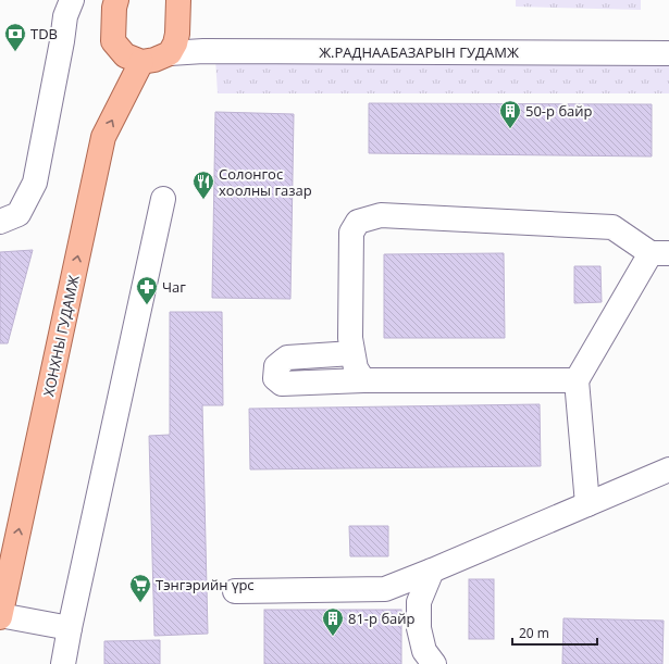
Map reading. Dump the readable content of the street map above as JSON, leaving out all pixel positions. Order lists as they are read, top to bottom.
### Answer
{
  "streets": {
    "main road": ["ХОНХНЫ ГУДАМЖ"],
    "street": ["Ж.РАДНААБАЗАРЫН ГУДАМЖ"]
  },
  "one_way": ["ХОНХНЫ ГУДАМЖ"],
  "places": {
    "bank": ["TDB"],
    "building": ["50-р байр", "81-р байр"],
    "restaurant": ["Солонгос хоолны газар"],
    "pharmacy": ["Чаг"],
    "supermarket": ["Тэнгэрийн үрс"]
  },
  "scale_bar": "20 m"
}
